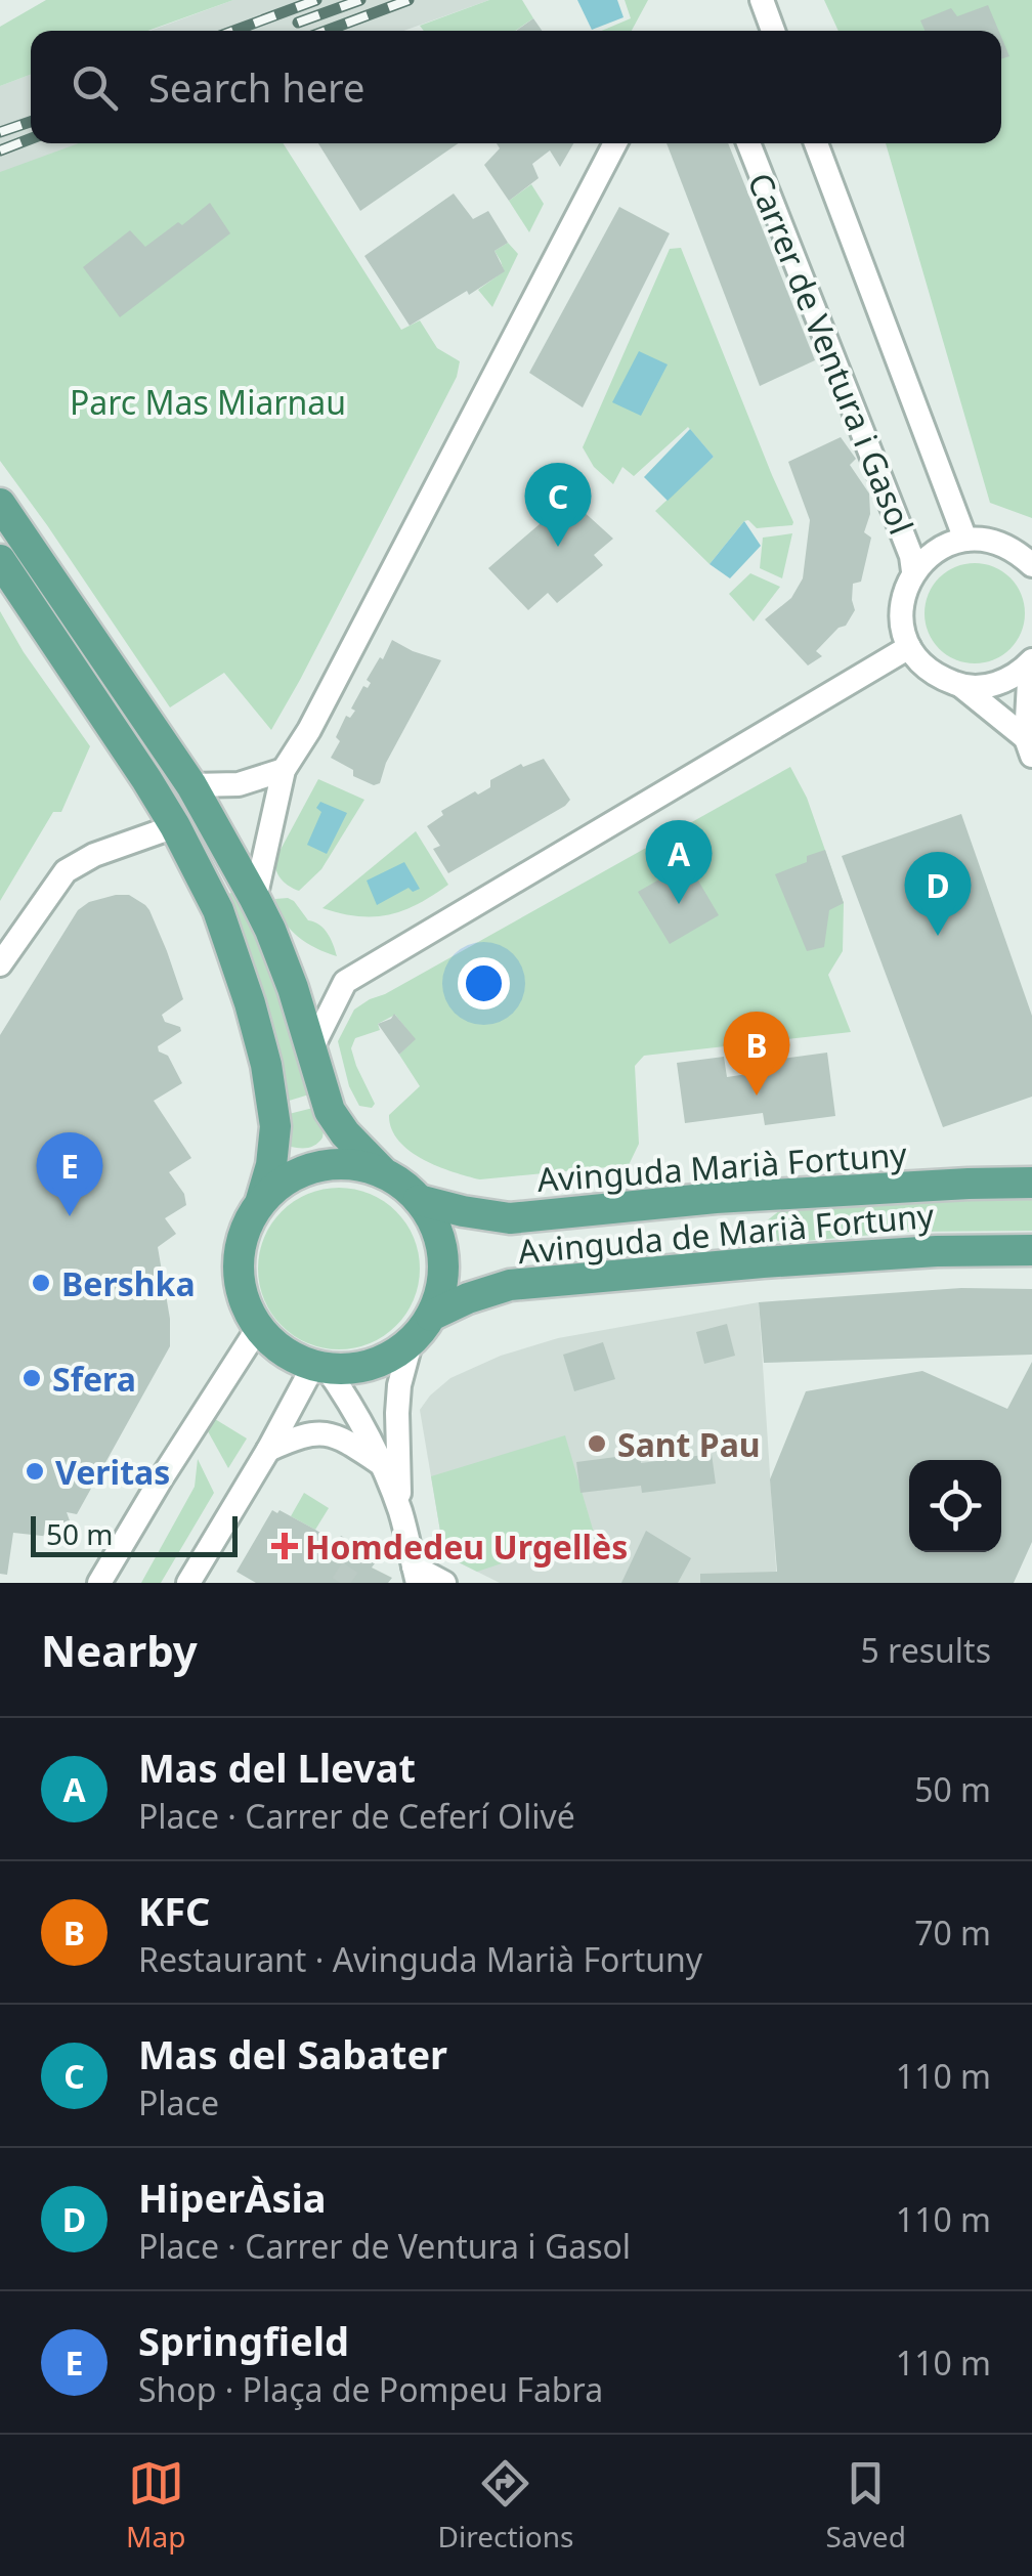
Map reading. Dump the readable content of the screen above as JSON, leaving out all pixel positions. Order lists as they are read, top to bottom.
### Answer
{
  "streets": {
    "main road": ["Avinguda Marià Fortuny", "Avinguda de Marià Fortuny"],
    "street": ["Carrer de Ventura i Gasol"]
  },
  "crossings": [
    ["Avinguda Marià Fortuny", "Avinguda de Marià Fortuny"]
  ],
  "parks": ["Parc Mas Miarnau"],
  "places": {
    "other": [
      "Bershka",
      "Sfera",
      "Sant Pau",
      "Veritas"
    ],
    "health": ["Homdedeu Urgellès"]
  },
  "scale_bar": "50 m",
  "page": {
    "search": "Search here",
    "pins": [
      "C",
      "A",
      "D",
      "B",
      "E"
    ],
    "scale": "50 m",
    "heading": ["Nearby", "5 results"],
    "list": [
      {
        "mark": "A",
        "name": "Mas del Llevat",
        "note": "Place · Carrer de Ceferí Olivé",
        "value": "50 m"
      },
      {
        "mark": "B",
        "name": "KFC",
        "note": "Restaurant · Avinguda Marià Fortuny",
        "value": "70 m"
      },
      {
        "mark": "C",
        "name": "Mas del Sabater",
        "note": "Place",
        "value": "110 m"
      },
      {
        "mark": "D",
        "name": "HiperÀsia",
        "note": "Place · Carrer de Ventura i Gasol",
        "value": "110 m"
      },
      {
        "mark": "E",
        "name": "Springfield",
        "note": "Shop · Plaça de Pompeu Fabra",
        "value": "110 m"
      }
    ],
    "nav": ["Map", "Directions", "Saved"]
  }
}
